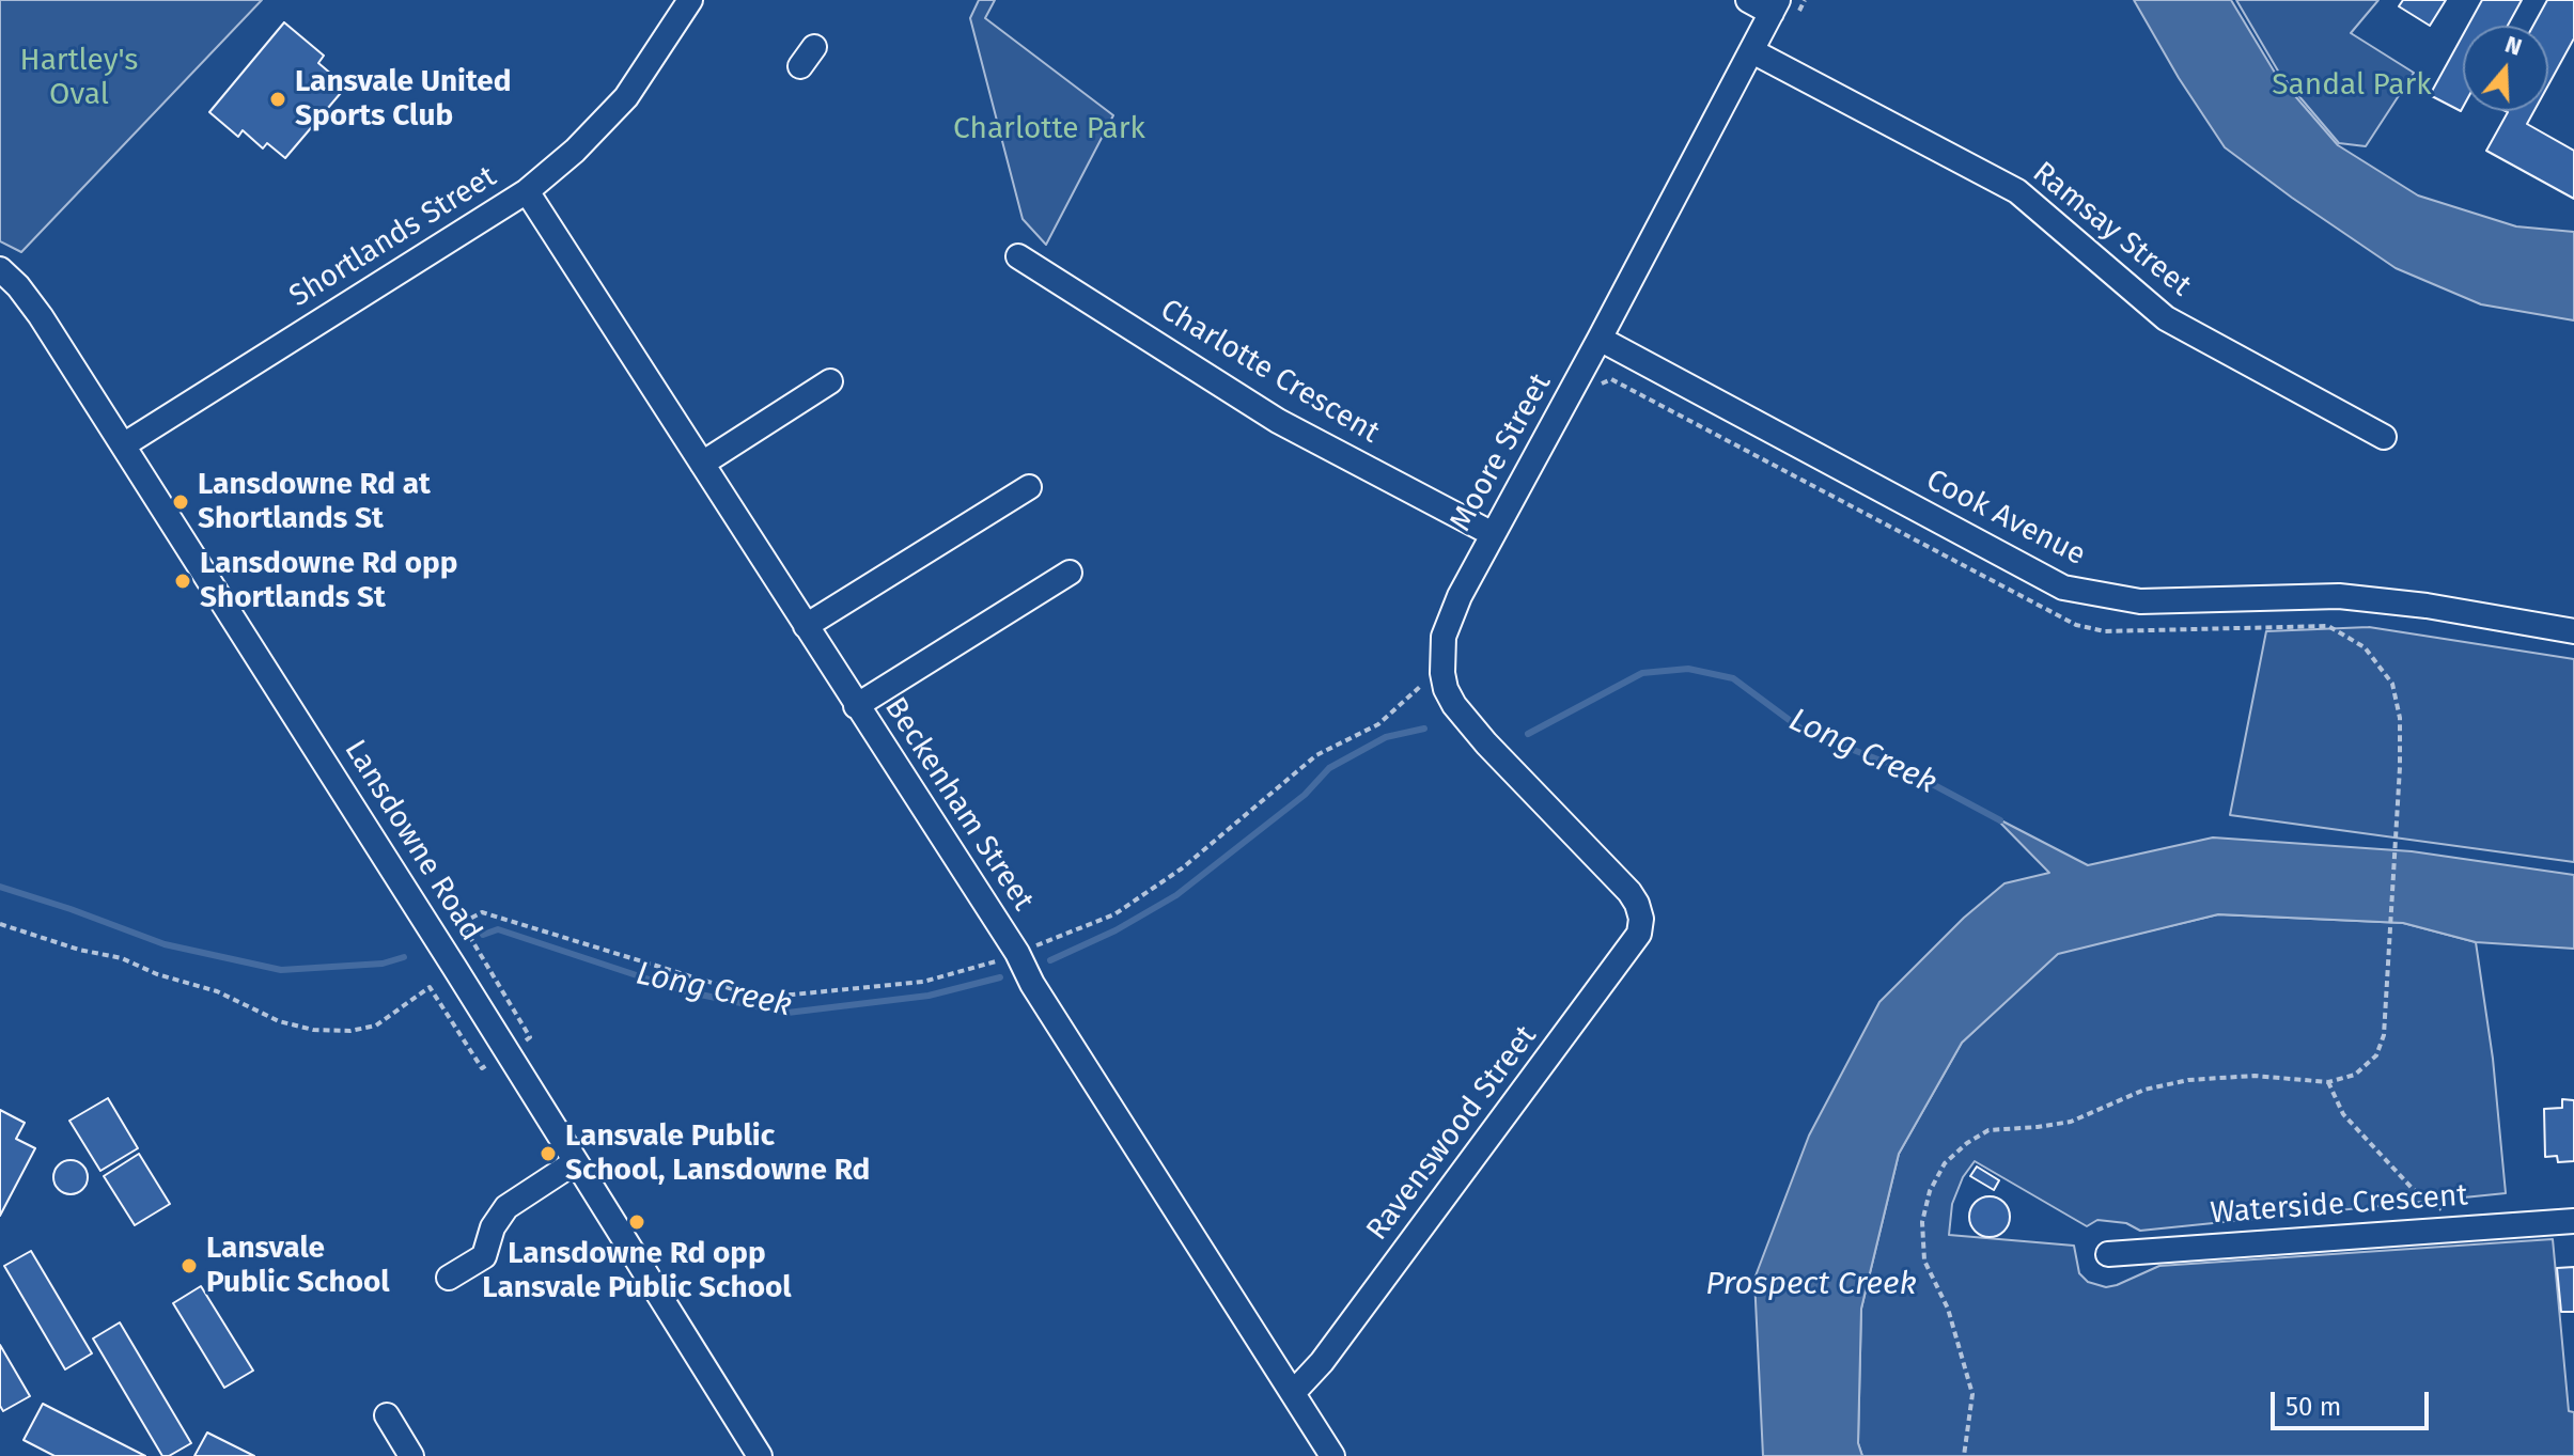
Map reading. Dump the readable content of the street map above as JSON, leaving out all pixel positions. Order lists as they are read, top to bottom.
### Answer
{
  "streets": {
    "street": [
      "Ramsay Street",
      "Shortlands Street",
      "Charlotte Crescent",
      "Moore Street",
      "Cook Avenue",
      "Beckenham Street",
      "Lansdowne Road",
      "Ravenswood Street",
      "Waterside Crescent"
    ]
  },
  "crossings": [
    ["Ramsay Street", "Moore Street"],
    ["Shortlands Street", "Beckenham Street"],
    ["Shortlands Street", "Lansdowne Road"],
    ["Charlotte Crescent", "Moore Street"],
    ["Moore Street", "Cook Avenue"],
    ["Moore Street", "Ravenswood Street"],
    ["Beckenham Street", "Ravenswood Street"]
  ],
  "water": ["Long Creek", "Prospect Creek"],
  "parks": ["Hartley's Oval", "Sandal Park", "Charlotte Park"],
  "places": [
    "Lansvale United Sports Club",
    "Lansdowne Rd at Shortlands St",
    "Lansdowne Rd opp Shortlands St",
    "Lansvale Public School, Lansdowne Rd",
    "Lansdowne Rd opp Lansvale Public School",
    "Lansvale Public School"
  ],
  "scale_bar": "50 m",
  "north": "top"
}
